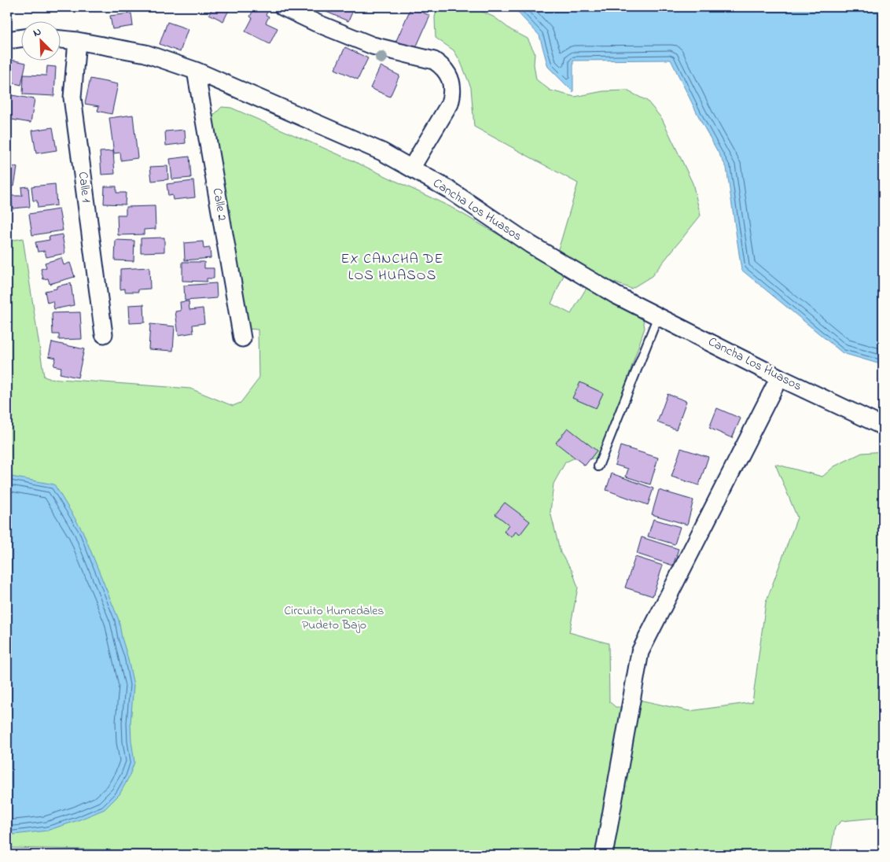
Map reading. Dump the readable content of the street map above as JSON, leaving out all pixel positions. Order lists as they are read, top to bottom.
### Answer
{
  "streets": {
    "street": ["Calle 1", "Calle 2", "Cancha Los Huasos"]
  },
  "crossings": [
    ["Calle 1", "Cancha Los Huasos"],
    ["Calle 2", "Cancha Los Huasos"]
  ],
  "districts": ["EX CANCHA DE LOS HUASOS"],
  "parks": ["Circuito Humedales Pudeto Bajo"],
  "north": "top left"
}
